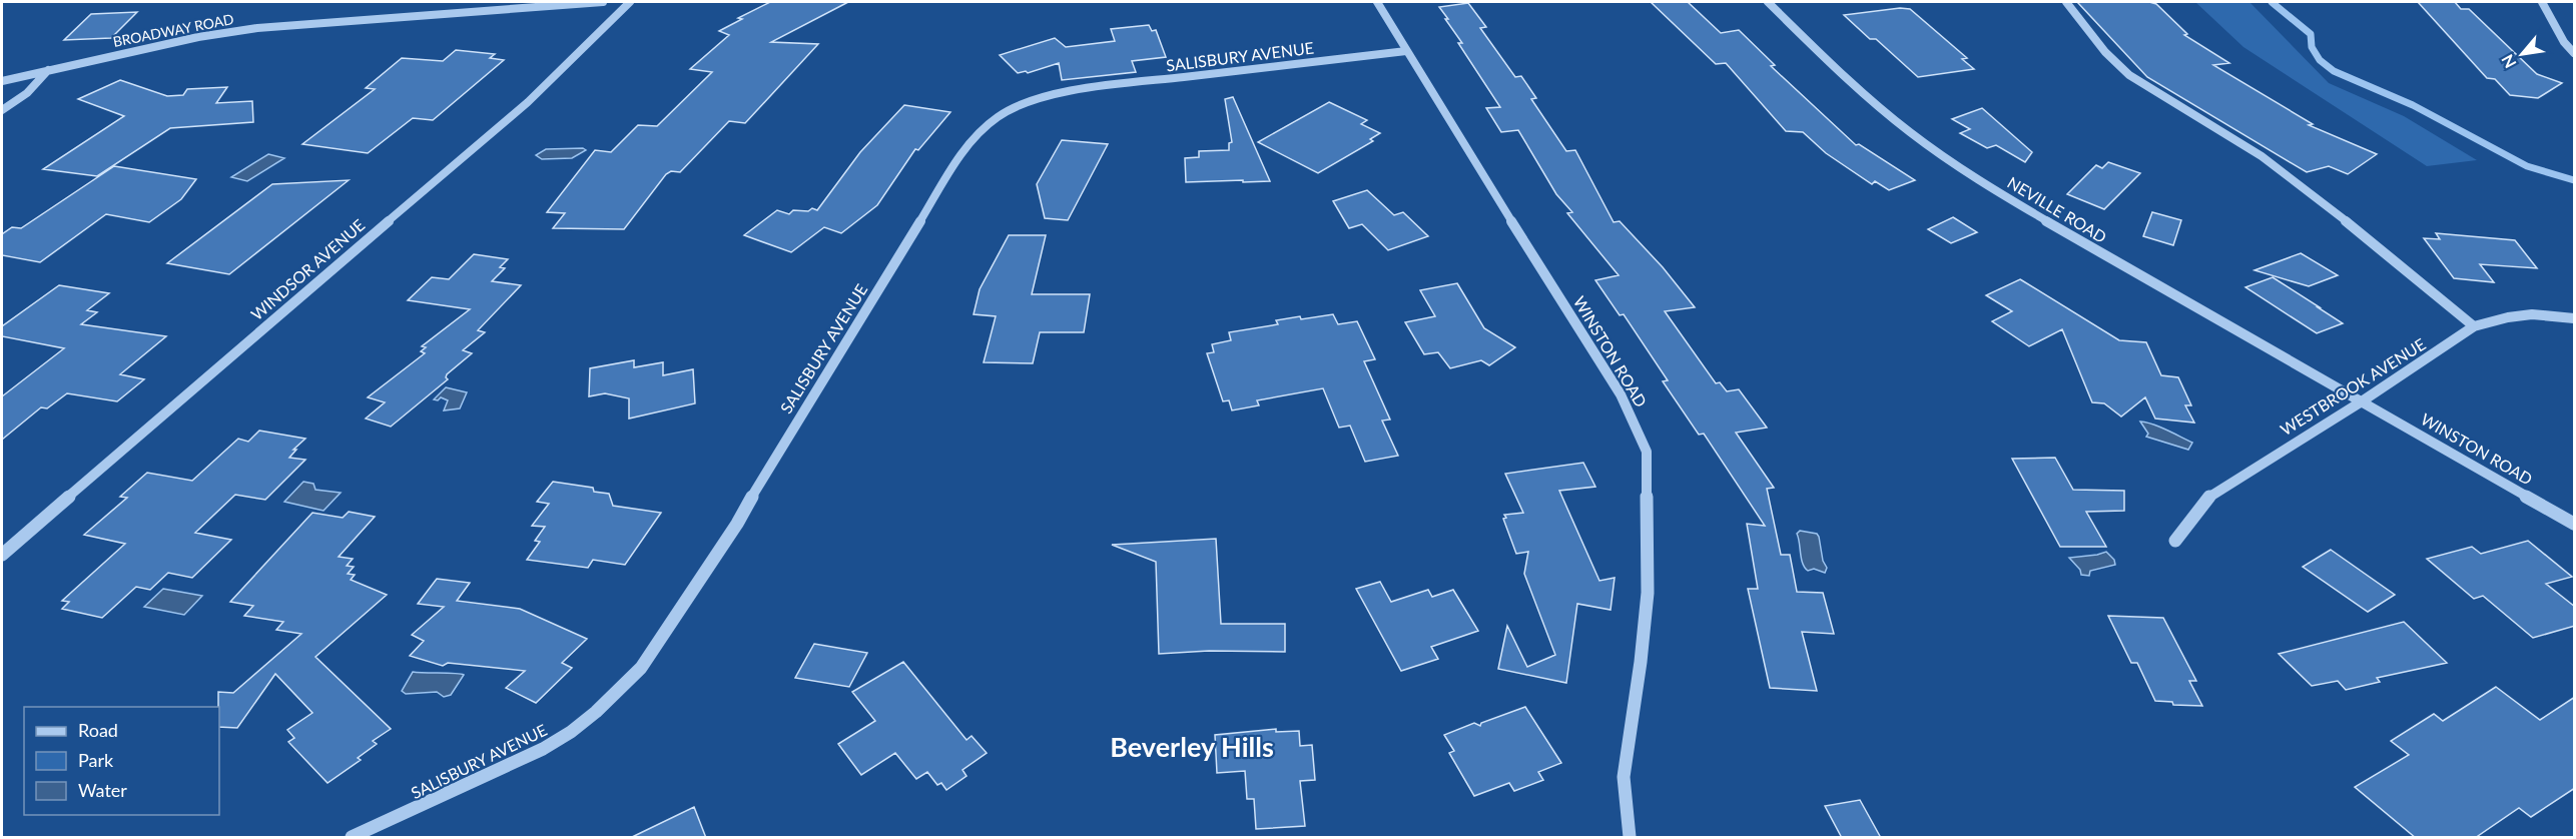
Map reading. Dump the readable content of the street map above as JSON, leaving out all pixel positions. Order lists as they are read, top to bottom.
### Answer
{
  "streets": {
    "street": [
      "BROADWAY ROAD",
      "SALISBURY AVENUE",
      "NEVILLE ROAD",
      "WINDSOR AVENUE",
      "WINSTON ROAD",
      "WESTBROOK AVENUE"
    ]
  },
  "crossings": [
    ["SALISBURY AVENUE", "WINSTON ROAD"],
    ["NEVILLE ROAD", "WINSTON ROAD"],
    ["NEVILLE ROAD", "WESTBROOK AVENUE"],
    ["WINSTON ROAD", "WESTBROOK AVENUE"]
  ],
  "districts": ["Beverley Hills"],
  "legend": ["Road", "Park", "Water"],
  "north": "bottom left"
}
